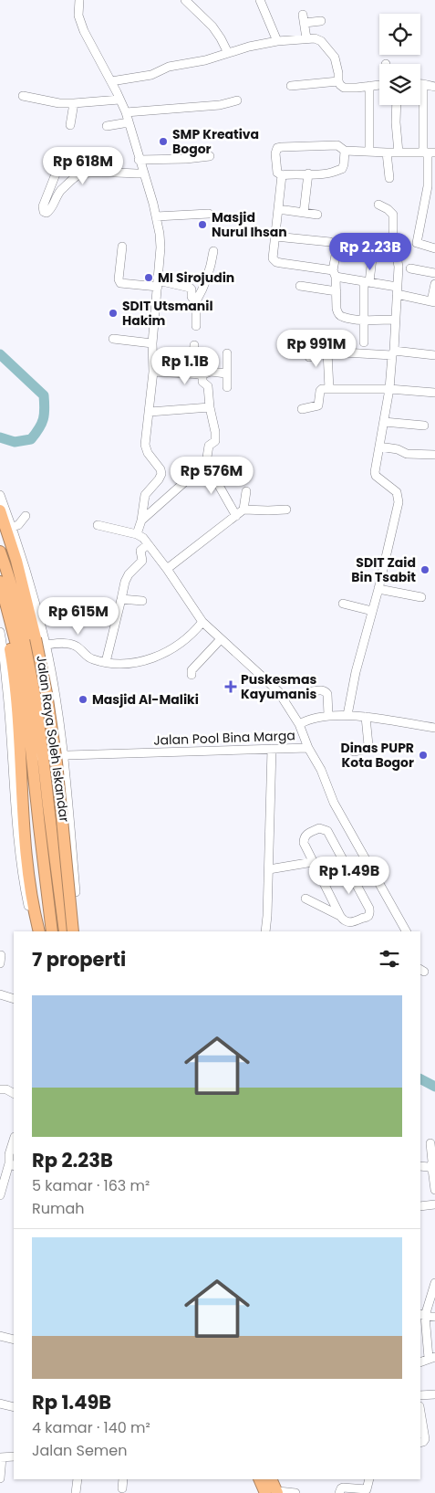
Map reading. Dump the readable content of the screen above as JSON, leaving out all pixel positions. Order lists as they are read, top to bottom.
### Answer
{
  "streets": {
    "highway": ["Jalan Raya Soleh Iskandar"],
    "street": ["Jalan Pool Bina Marga"]
  },
  "crossings": [
    ["Jalan Pool Bina Marga", "Jalan Raya Soleh Iskandar"]
  ],
  "places": {
    "other": [
      "SMP Kreativa Bogor",
      "Masjid Nurul Ihsan",
      "MI Sirojudin",
      "SDIT Utsmanil Hakim",
      "SDIT Zaid Bin Tsabit",
      "Masjid Al-Maliki",
      "Dinas PUPR Kota Bogor"
    ],
    "health": ["Puskesmas Kayumanis"]
  },
  "page": {
    "price": [
      "Rp 618M",
      "Rp 2.23B",
      "Rp 991M",
      "Rp 1.1B",
      "Rp 576M",
      "Rp 615M",
      "Rp 1.49B"
    ],
    "heading": "7 properti",
    "list": [
      {
        "name": "Rp 2.23B",
        "note": "5 kamar · 163 m² · Rumah"
      },
      {
        "name": "Rp 1.49B",
        "note": "4 kamar · 140 m² · Jalan Semen"
      }
    ]
  }
}
